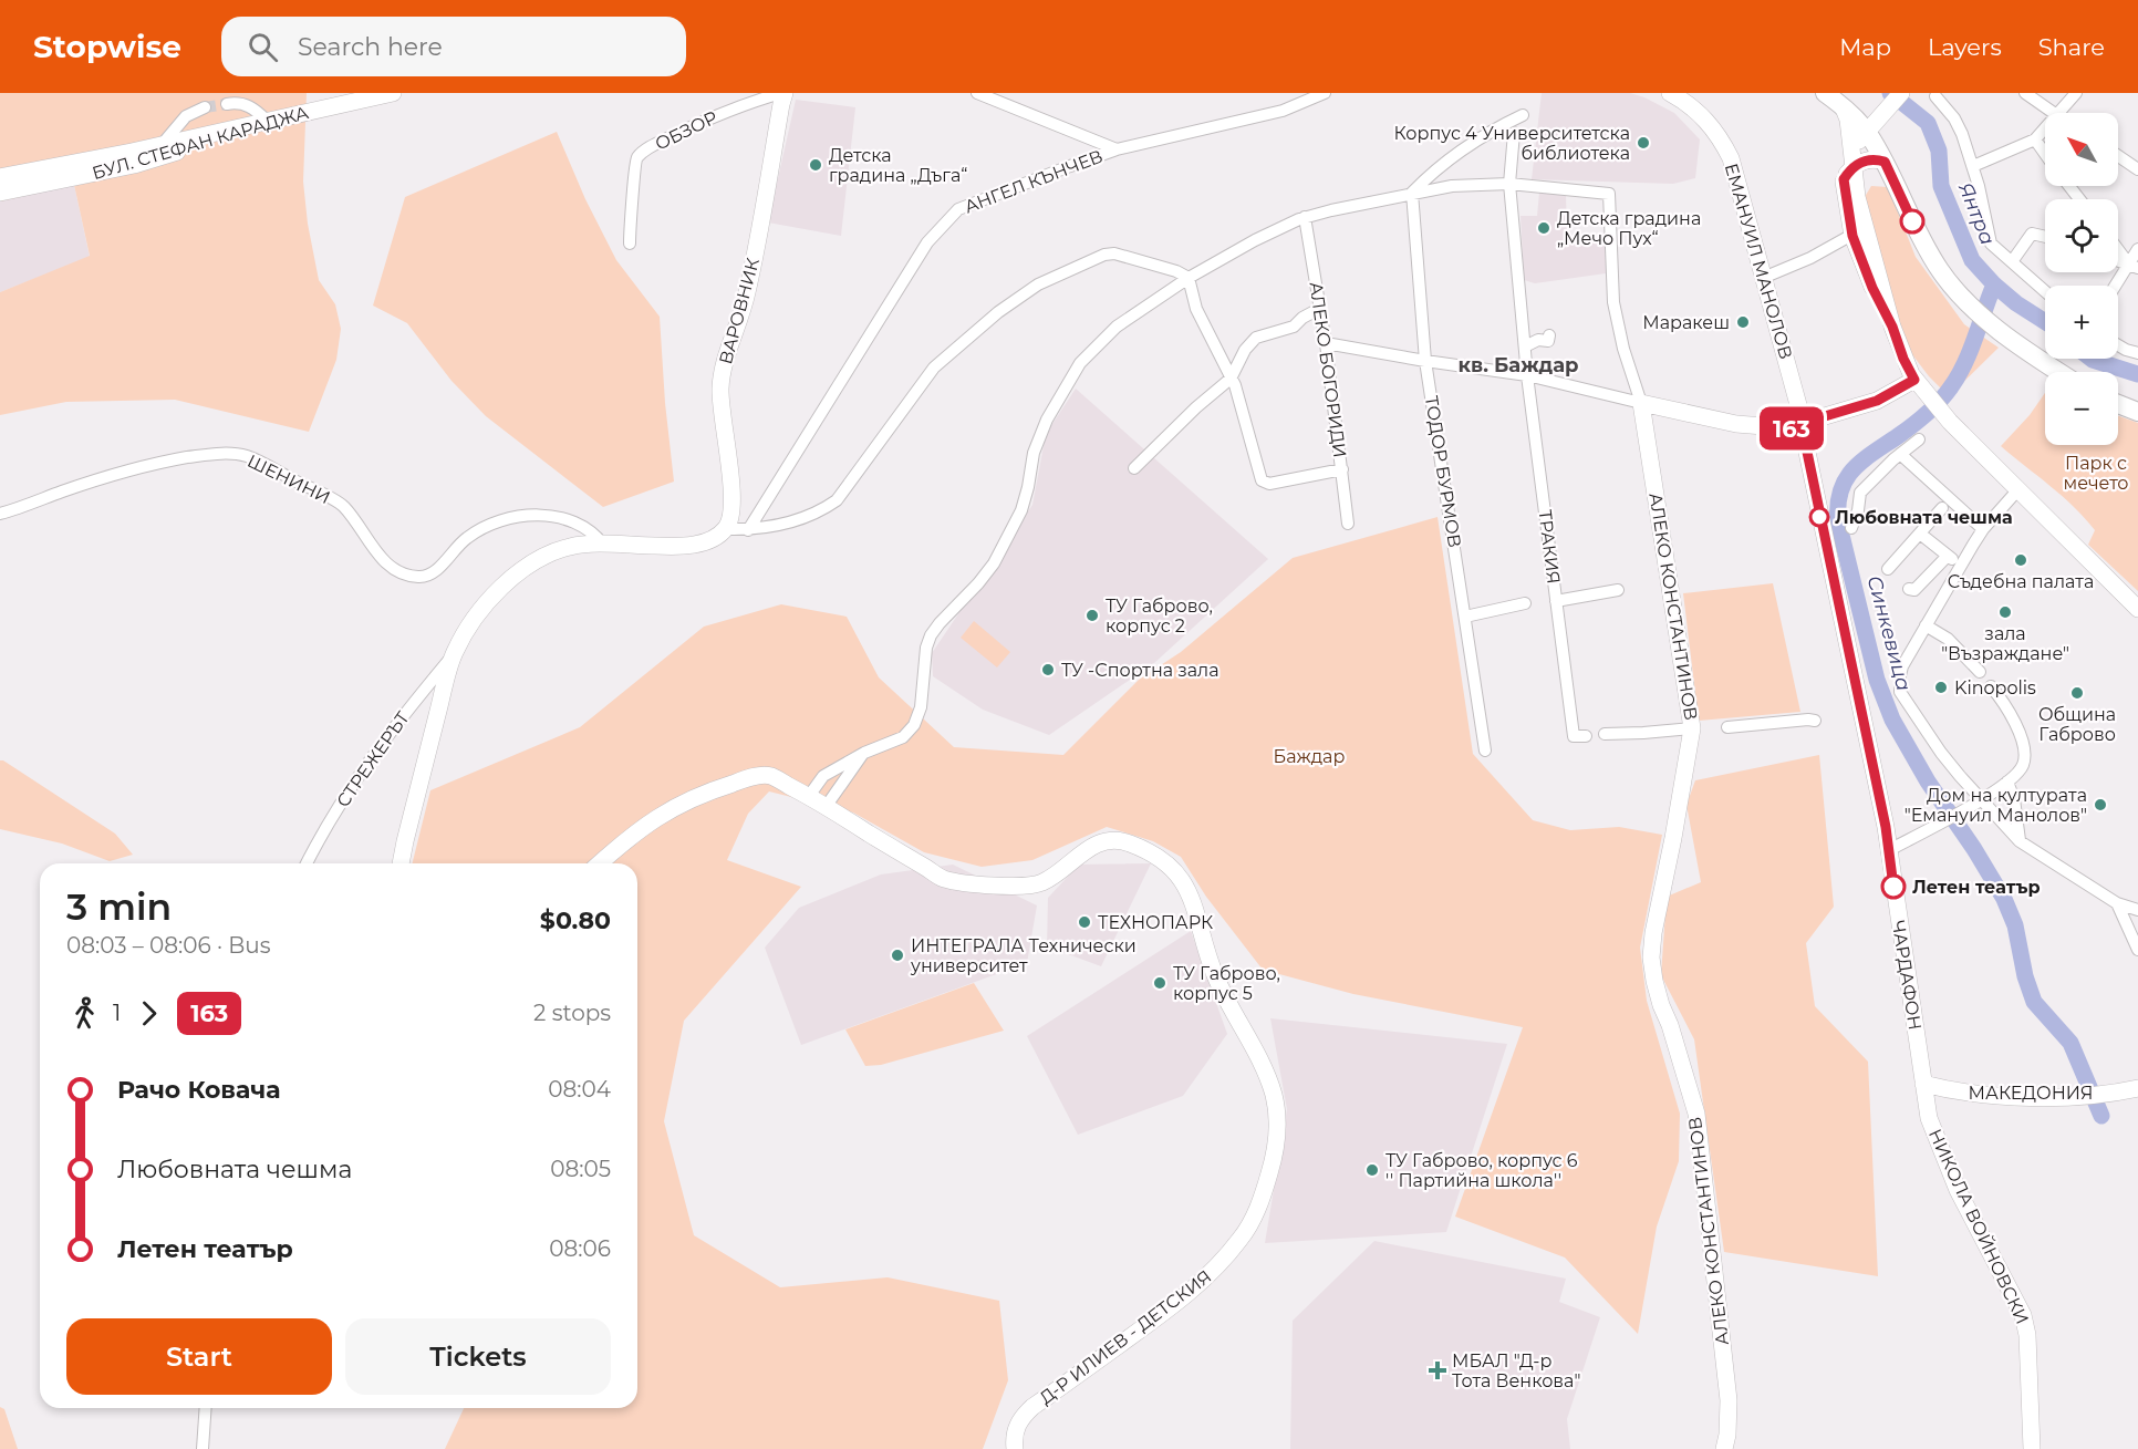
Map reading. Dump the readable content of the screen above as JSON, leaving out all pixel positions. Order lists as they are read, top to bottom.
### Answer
{
  "streets": {
    "street": [
      "ОБЗОР",
      "БУЛ. СТЕФАН КАРАДЖА",
      "АНГЕЛ КЪНЧЕВ",
      "ЕМАНУИЛ МАНОЛОВ",
      "ВАРОВНИК",
      "АЛЕКО БОГОРИДИ",
      "ТОДОР БУРМОВ",
      "ШЕНИНИ",
      "ТРАКИЯ",
      "АЛЕКО КОНСТАНТИНОВ",
      "СТРЕЖЕРЪТ",
      "ЧАРДАФОН",
      "МАКЕДОНИЯ",
      "НИКОЛА ВОЙНОВСКИ",
      "Д-Р ИЛИЕВ - ДЕТСКИЯ"
    ]
  },
  "crossings": [
    ["ОБЗОР", "ВАРОВНИК"],
    ["ТРАКИЯ", "АЛЕКО КОНСТАНТИНОВ"],
    ["ЧАРДАФОН", "МАКЕДОНИЯ"],
    ["ЧАРДАФОН", "НИКОЛА ВОЙНОВСКИ"],
    ["МАКЕДОНИЯ", "НИКОЛА ВОЙНОВСКИ"]
  ],
  "districts": ["кв. Баждар"],
  "water": ["Янтра", "Синкевица"],
  "parks": ["Парк с мечето", "Баждар"],
  "places": {
    "other": [
      "Корпус 4 Университетска библиотека",
      "Детска градина „Дъга“",
      "Детска градина „Мечо Пух“",
      "Маракеш",
      "Любовната чешма",
      "Съдебна палата",
      "зала \"Възраждане\"",
      "ТУ Габрово, корпус 2",
      "ТУ -Спортна зала",
      "Kinopolis",
      "Община Габрово",
      "Дом на културата \"Емануил Манолов\"",
      "Летен театър",
      "ТЕХНОПАРК",
      "ИНТЕГРАЛА Технически университет",
      "ТУ Габрово, корпус 5",
      "ТУ Габрово, корпус 6 '' Партийна школа''"
    ],
    "health": ["МБАЛ \"Д-р Тота Венкова\""]
  },
  "lines": ["bus line 163"],
  "north": "top left",
  "page": {
    "header": "Stopwise",
    "search": "Search here",
    "nav": ["Map", "Layers", "Share"],
    "on_map": "163",
    "map_buttons": ["+", "−"],
    "heading": ["3 min", "08:03 – 08:06 · Bus", "$0.80"],
    "legs": ["1", "163", "2 stops"],
    "list": [
      {
        "name": "Рачо Ковача",
        "value": "08:04"
      },
      {
        "name": "Любовната чешма",
        "value": "08:05"
      },
      {
        "name": "Летен театър",
        "value": "08:06"
      }
    ],
    "buttons": ["Start", "Tickets"]
  }
}
